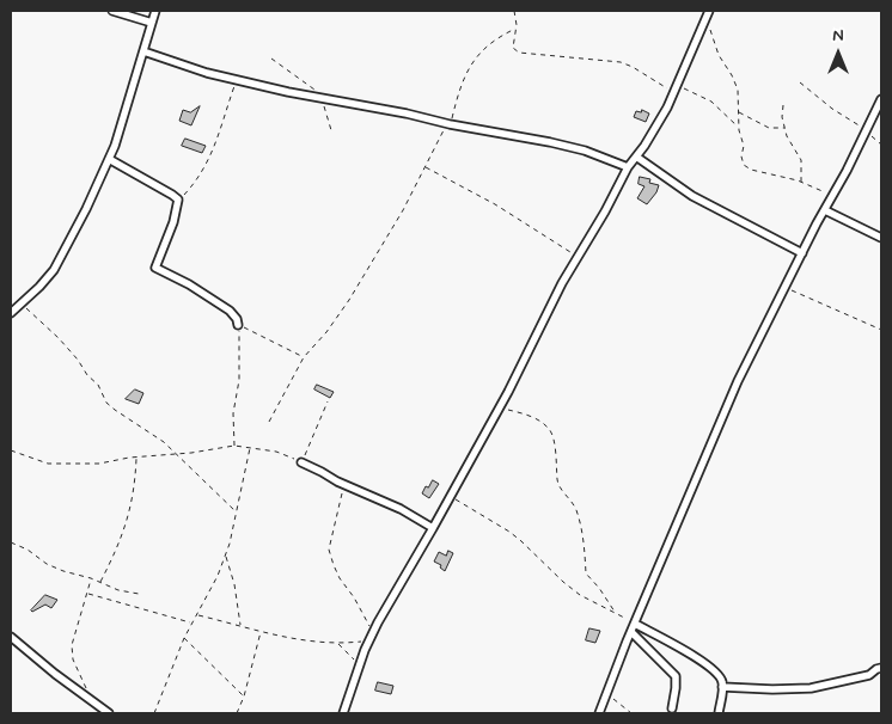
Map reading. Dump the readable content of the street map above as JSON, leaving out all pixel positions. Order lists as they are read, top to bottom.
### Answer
{
  "north": "top"
}
